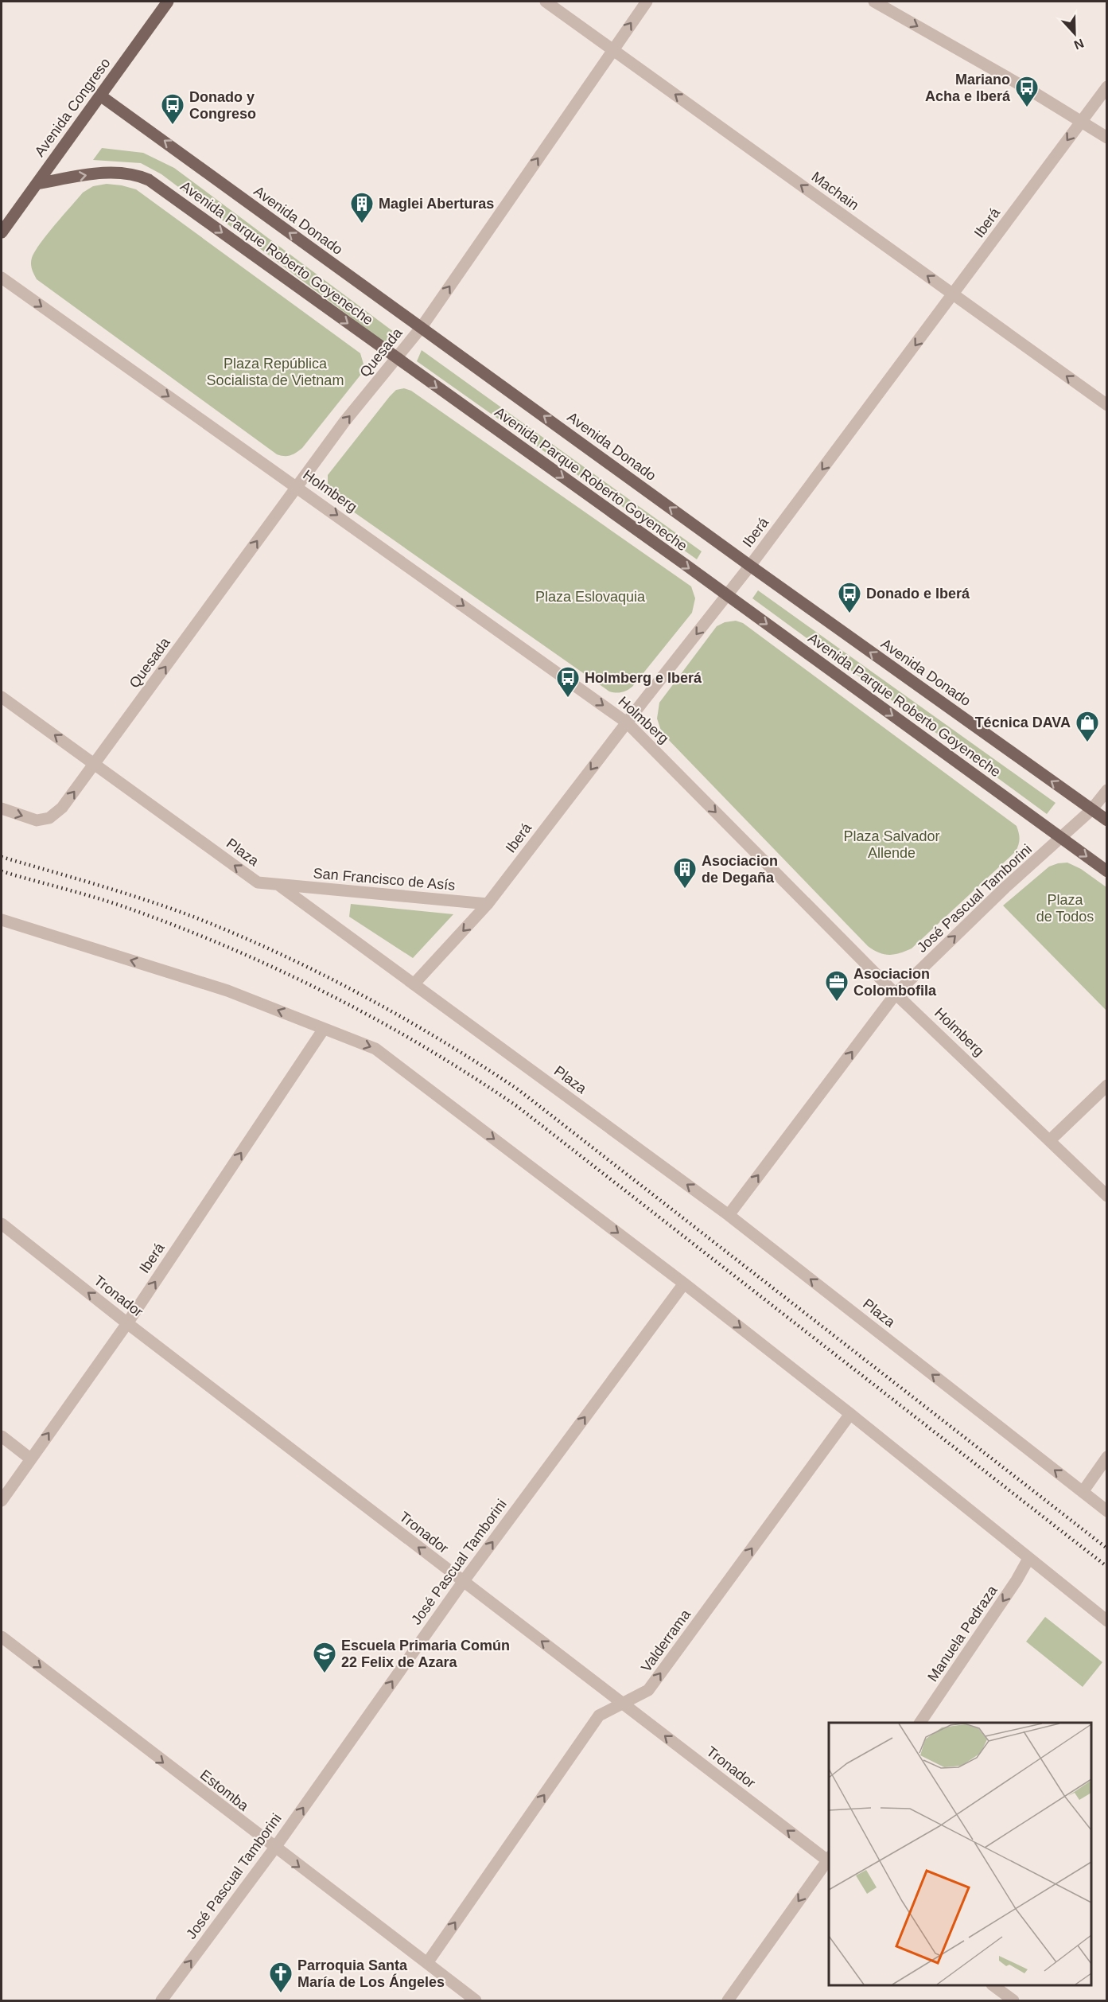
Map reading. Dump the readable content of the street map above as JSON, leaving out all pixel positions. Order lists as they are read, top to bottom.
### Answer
{
  "streets": {
    "main road": ["Avenida Congreso", "Avenida Donado", "Avenida Parque Roberto Goyeneche"],
    "street": [
      "Machain",
      "Iberá",
      "Quesada",
      "Holmberg",
      "Plaza",
      "San Francisco de Asís",
      "José Pascual Tamborini",
      "Tronador",
      "Manuela Pedraza",
      "Valderrama",
      "Estomba"
    ]
  },
  "crossings": [
    ["Avenida Congreso", "Avenida Donado"],
    ["Avenida Congreso", "Avenida Parque Roberto Goyeneche"],
    ["Machain", "Iberá"],
    ["Machain", "Quesada"],
    ["Avenida Donado", "Iberá"],
    ["Avenida Donado", "Quesada"],
    ["Avenida Donado", "José Pascual Tamborini"],
    ["Iberá", "Avenida Parque Roberto Goyeneche"],
    ["Iberá", "Holmberg"],
    ["Iberá", "Plaza"],
    ["Iberá", "San Francisco de Asís"],
    ["Iberá", "Tronador"],
    ["Avenida Parque Roberto Goyeneche", "Quesada"],
    ["Avenida Parque Roberto Goyeneche", "José Pascual Tamborini"],
    ["Quesada", "Holmberg"],
    ["Quesada", "Plaza"],
    ["Holmberg", "José Pascual Tamborini"],
    ["Plaza", "San Francisco de Asís"],
    ["Plaza", "José Pascual Tamborini"],
    ["José Pascual Tamborini", "Tronador"],
    ["José Pascual Tamborini", "Estomba"],
    ["Tronador", "Valderrama"],
    ["Valderrama", "Estomba"]
  ],
  "one_way": [
    "Machain",
    "Avenida Donado",
    "Avenida Parque Roberto Goyeneche",
    "Quesada",
    "Holmberg",
    "José Pascual Tamborini",
    "Tronador",
    "Manuela Pedraza",
    "Valderrama",
    "Estomba"
  ],
  "parks": [
    "Plaza República Socialista de Vietnam",
    "Plaza Eslovaquia",
    "Plaza Salvador Allende",
    "Plaza de Todos"
  ],
  "places": {
    "bus stop": [
      "Mariano Acha e Iberá",
      "Donado y Congreso",
      "Donado e Iberá",
      "Holmberg e Iberá"
    ],
    "building": ["Maglei Aberturas", "Asociacion de Degaña"],
    "shop": ["Técnica DAVA"],
    "office": ["Asociacion Colombofila"],
    "school or university": ["Escuela Primaria Común 22 Felix de Azara"],
    "church": ["Parroquia Santa María de Los Ángeles"]
  },
  "north": "bottom"
}
